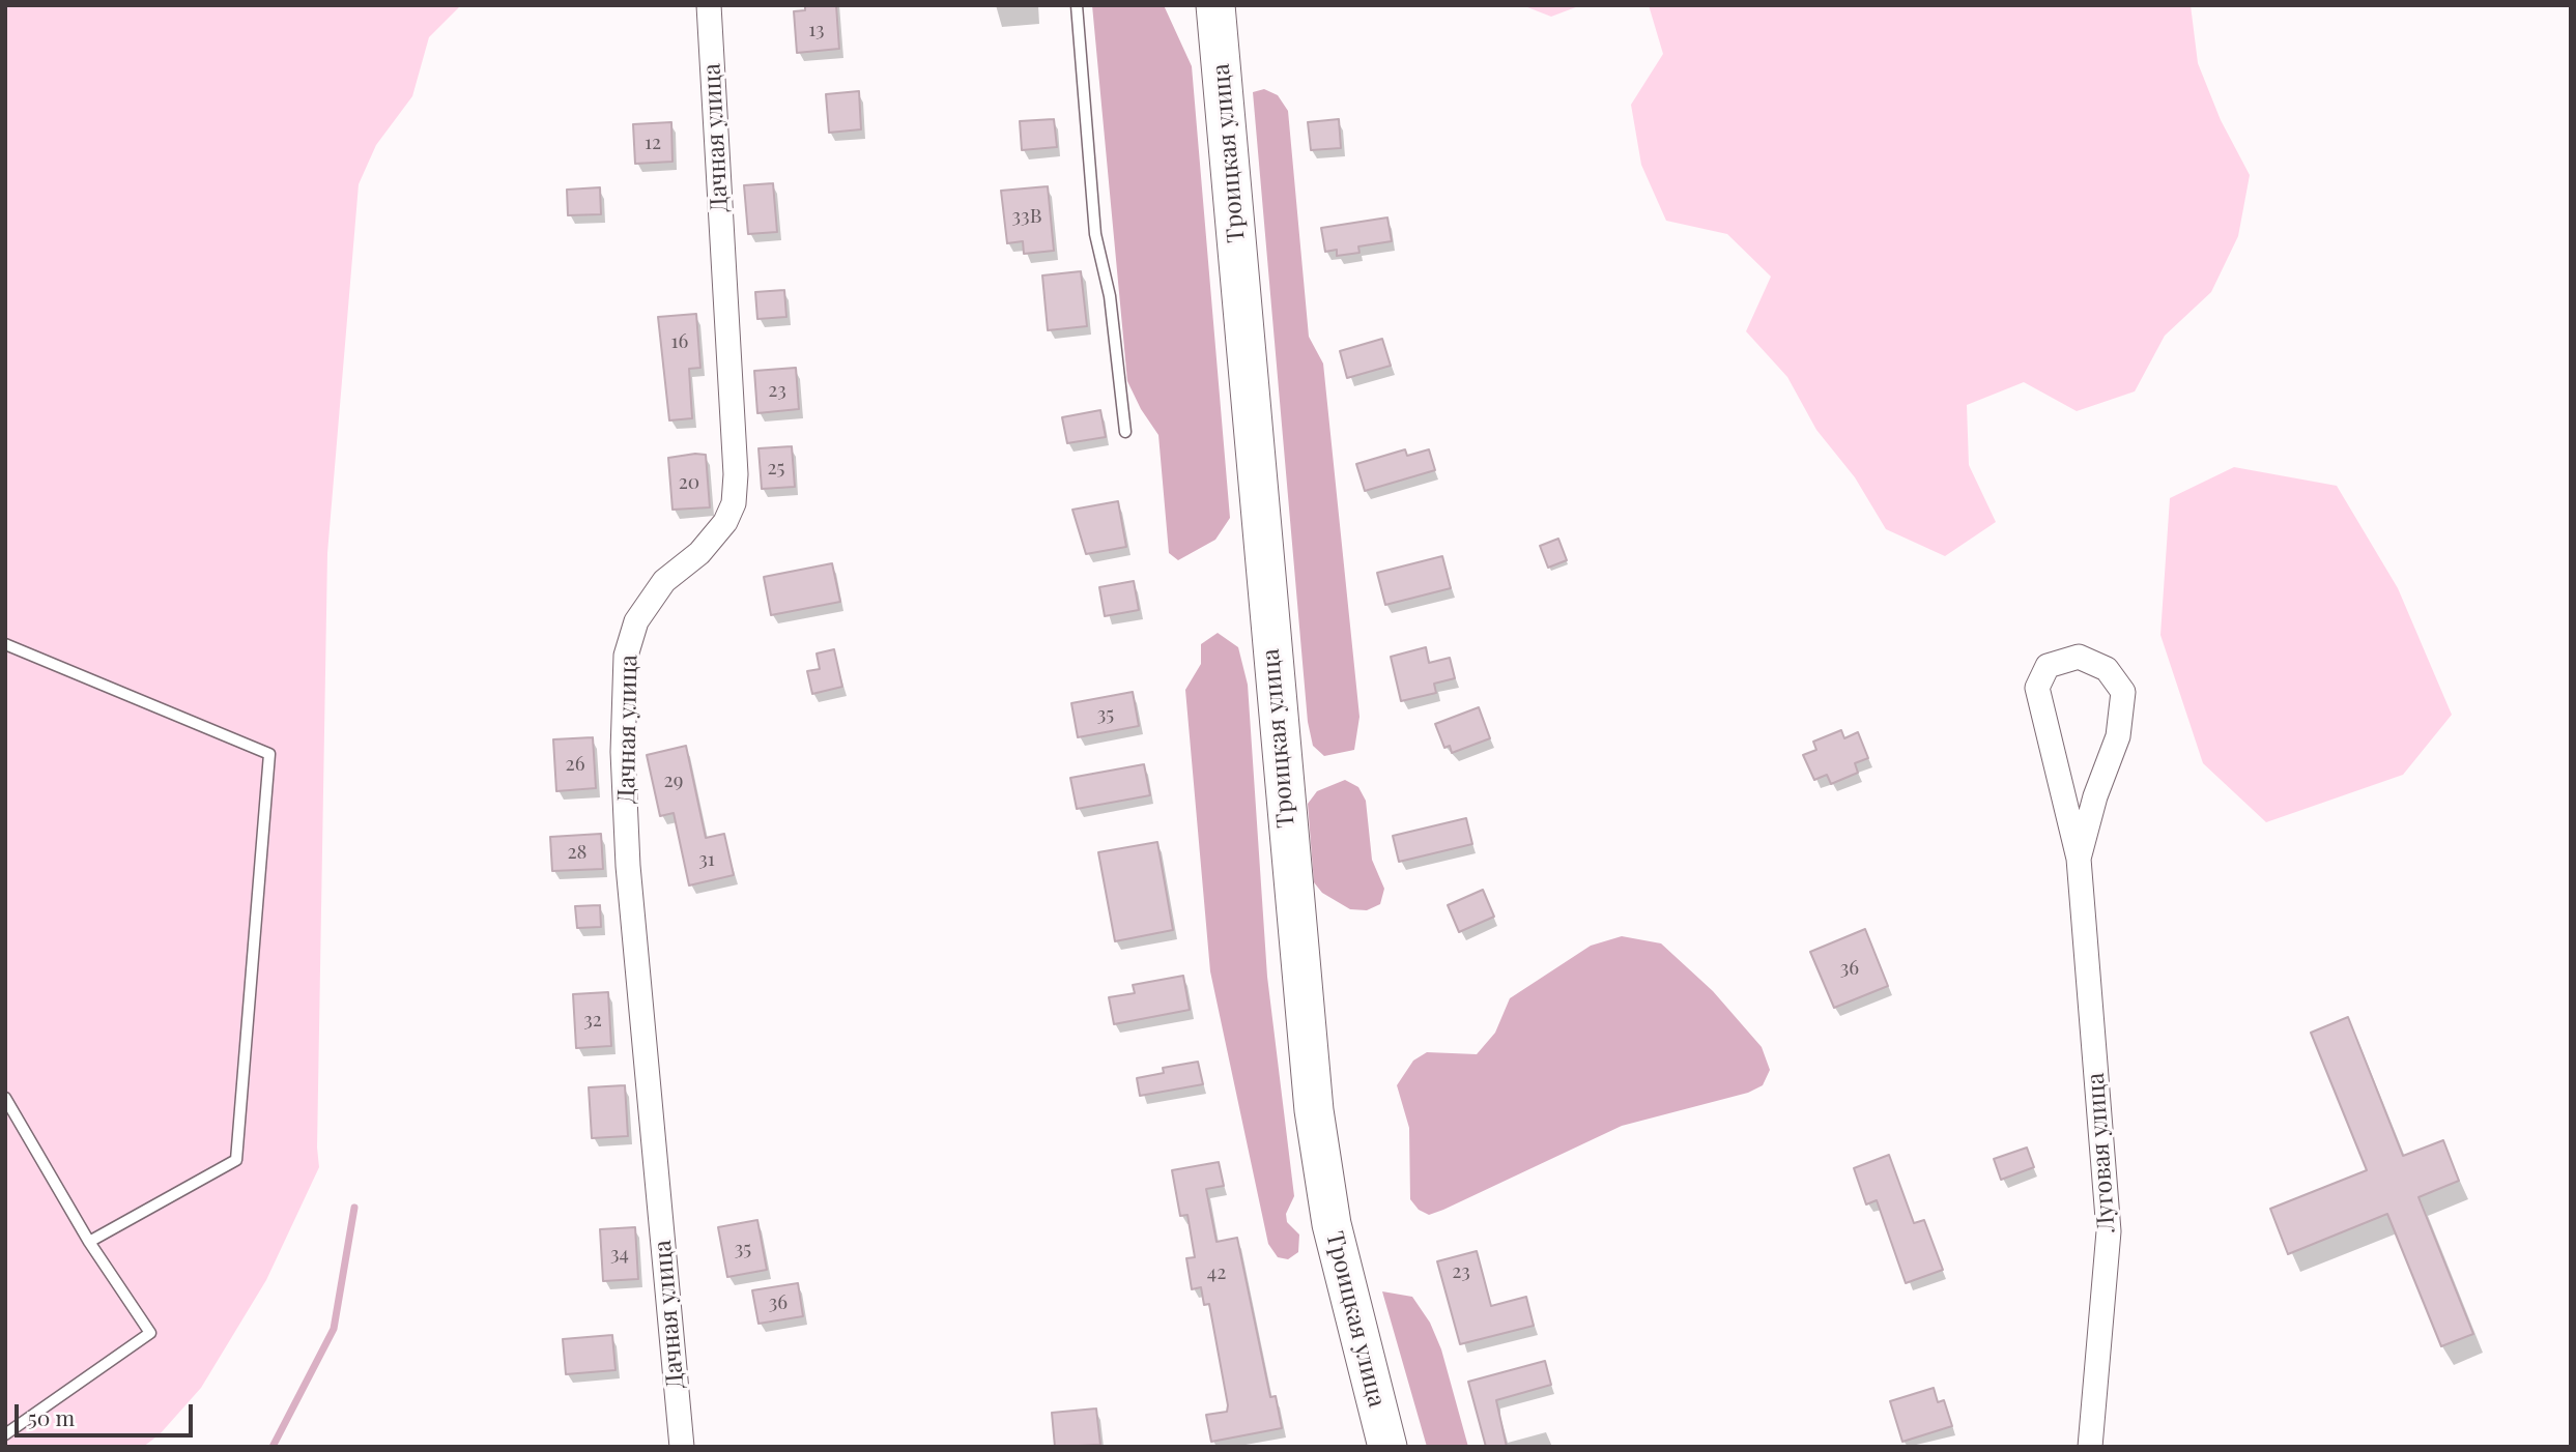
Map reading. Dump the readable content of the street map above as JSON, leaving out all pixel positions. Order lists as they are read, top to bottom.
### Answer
{
  "streets": {
    "main road": ["Троицкая улица"],
    "street": ["Дачная улица", "Луговая улица"]
  },
  "house_numbers": [
    "13",
    "12",
    "33В",
    "16",
    "23",
    "25",
    "20",
    "35",
    "26",
    "29",
    "28",
    "31",
    "36",
    "32",
    "35",
    "34",
    "23",
    "42",
    "36"
  ],
  "scale_bar": "50 m"
}
